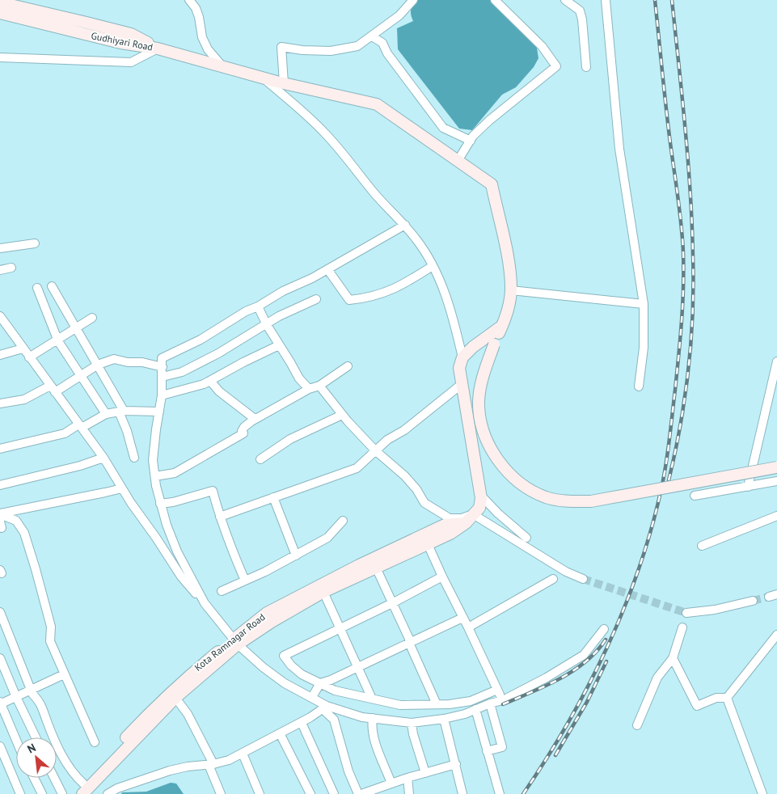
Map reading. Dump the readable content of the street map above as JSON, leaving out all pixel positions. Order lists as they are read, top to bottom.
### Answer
{
  "streets": {
    "street": ["Gudhiyari Road", "Kota Ramnagar Road"]
  },
  "north": "top left"
}
